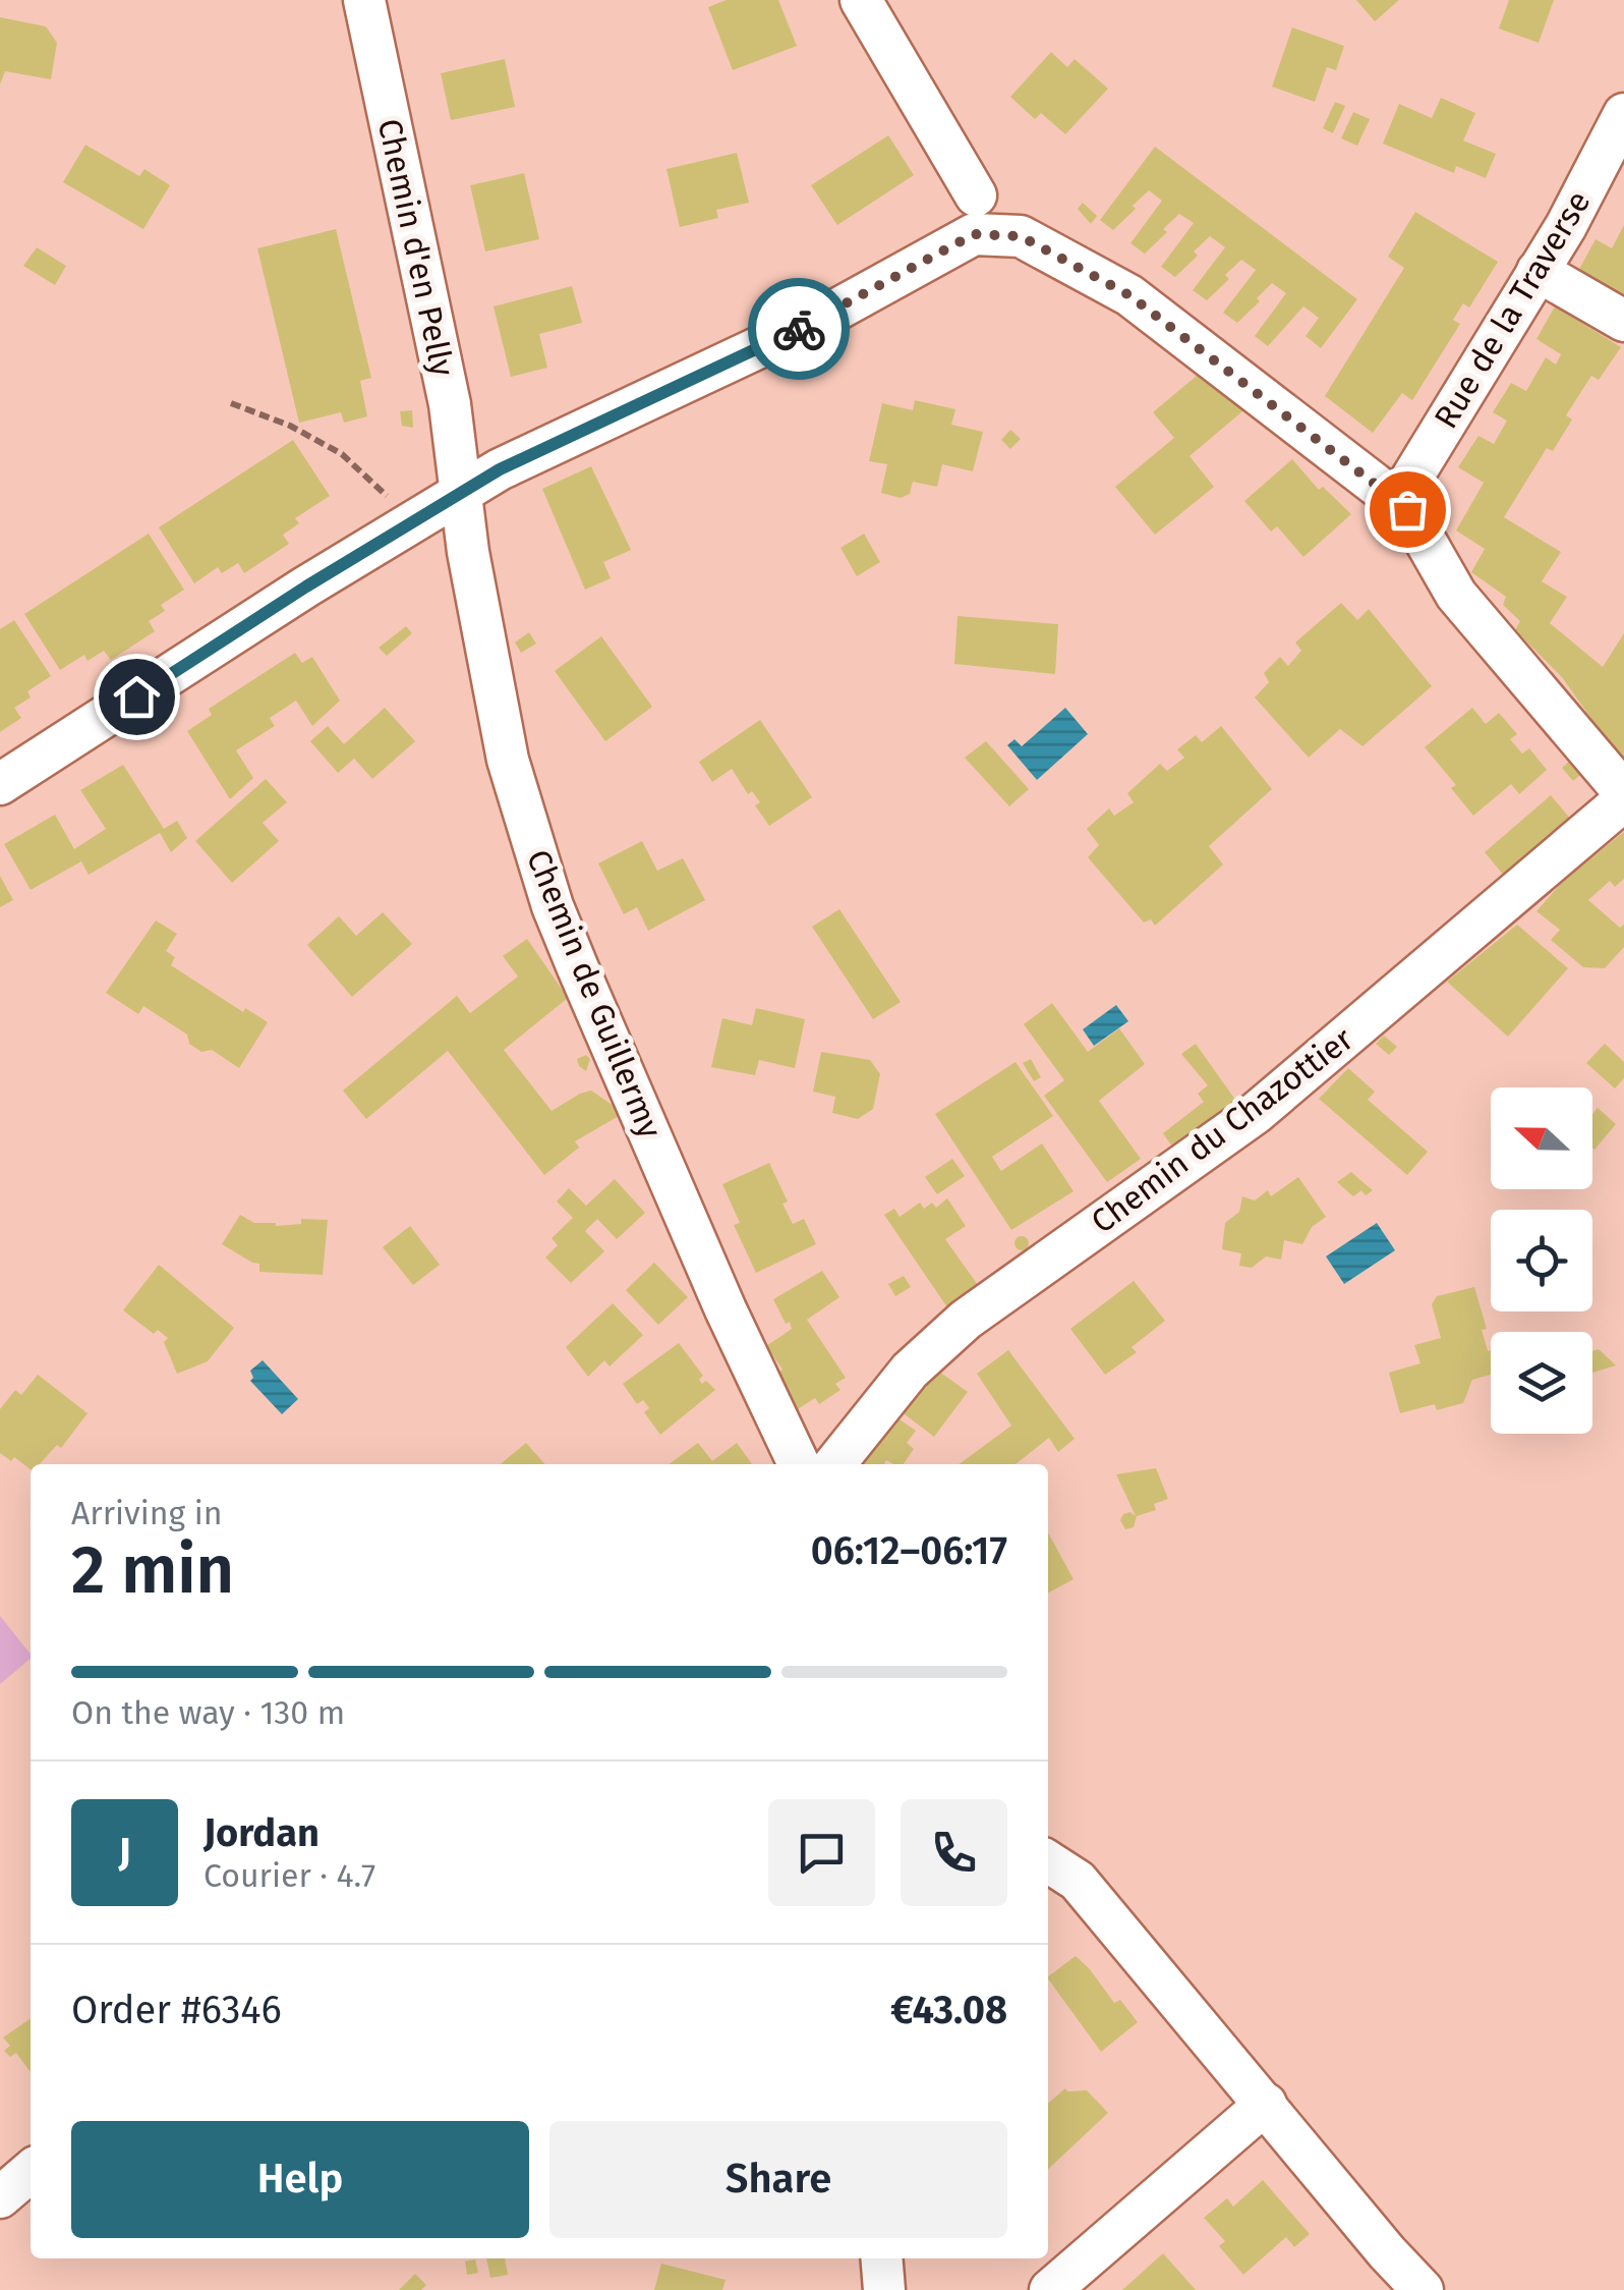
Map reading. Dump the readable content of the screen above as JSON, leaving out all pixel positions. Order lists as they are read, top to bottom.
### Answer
{
  "streets": {
    "street": [
      "Chemin d'en Pelly",
      "Rue de la Traverse",
      "Chemin de Guillermy",
      "Chemin du Chazottier"
    ]
  },
  "crossings": [
    ["Chemin d'en Pelly", "Chemin de Guillermy"]
  ],
  "north": "left",
  "page": {
    "heading": ["2 min", "Arriving in", "06:12–06:17"],
    "panel": [
      "Jordan",
      "Courier · 4.7",
      "Order #6346",
      "€43.08"
    ],
    "bar": "On the way · 130 m",
    "round": "J",
    "buttons": ["Help", "Share"]
  }
}
